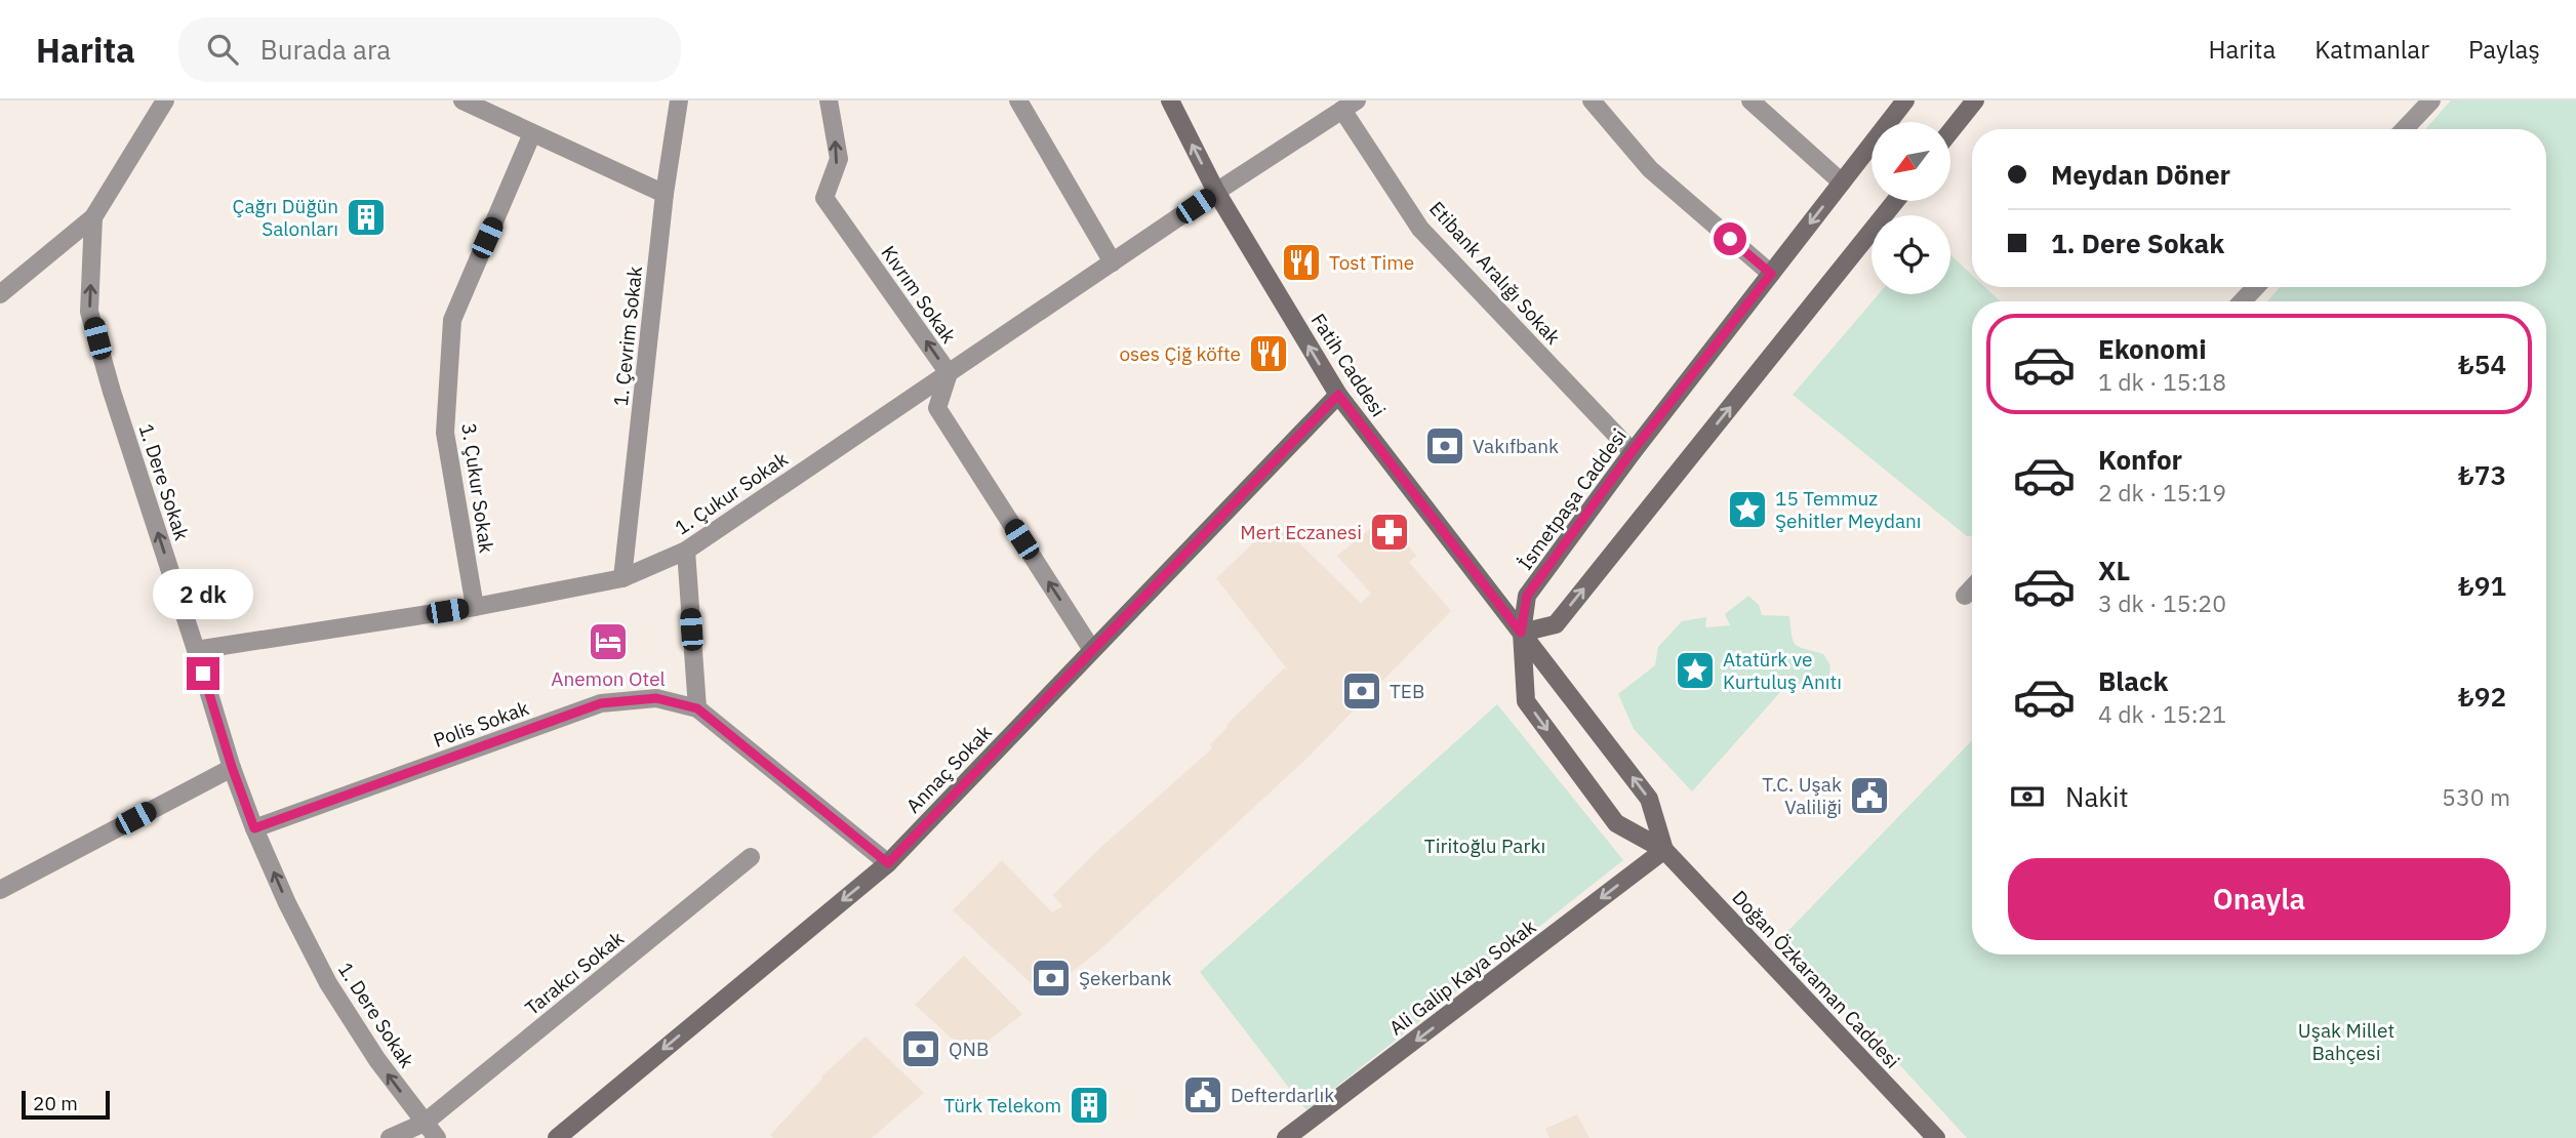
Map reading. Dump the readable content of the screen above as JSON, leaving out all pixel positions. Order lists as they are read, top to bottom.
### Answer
{
  "streets": {
    "main road": [
      "Fatih Caddesi",
      "İsmetpaşa Caddesi",
      "Annaç Sokak",
      "Ali Galip Kaya Sokak",
      "Doğan Özkaraman Caddesi"
    ],
    "street": [
      "Etibank Aralığı Sokak",
      "Kıvrım Sokak",
      "1. Çevrim Sokak",
      "1. Dere Sokak",
      "3. Çukur Sokak",
      "1. Çukur Sokak",
      "Polis Sokak",
      "Tarakcı Sokak"
    ]
  },
  "crossings": [
    ["Etibank Aralığı Sokak", "1. Çukur Sokak"],
    ["Etibank Aralığı Sokak", "İsmetpaşa Caddesi"],
    ["Kıvrım Sokak", "1. Çukur Sokak"],
    ["Kıvrım Sokak", "Annaç Sokak"],
    ["1. Çevrim Sokak", "1. Çukur Sokak"],
    ["Fatih Caddesi", "1. Çukur Sokak"],
    ["Fatih Caddesi", "İsmetpaşa Caddesi"],
    ["Fatih Caddesi", "Annaç Sokak"],
    ["Fatih Caddesi", "Doğan Özkaraman Caddesi"],
    ["1. Dere Sokak", "1. Çukur Sokak"],
    ["1. Dere Sokak", "Polis Sokak"],
    ["1. Dere Sokak", "Tarakcı Sokak"],
    ["3. Çukur Sokak", "1. Çukur Sokak"],
    ["İsmetpaşa Caddesi", "Doğan Özkaraman Caddesi"],
    ["Polis Sokak", "Annaç Sokak"],
    ["Ali Galip Kaya Sokak", "Doğan Özkaraman Caddesi"]
  ],
  "one_way": [
    "Kıvrım Sokak",
    "Fatih Caddesi",
    "1. Dere Sokak",
    "Annaç Sokak",
    "Ali Galip Kaya Sokak"
  ],
  "parks": ["Tiritoğlu Parkı", "Uşak Millet Bahçesi"],
  "places": {
    "building": ["Çağrı Düğün Salonları", "Türk Telekom"],
    "restaurant": ["Tost Time", "oses Çiğ köfte"],
    "bank": [
      "Vakıfbank",
      "TEB",
      "Şekerbank",
      "QNB"
    ],
    "place": ["15 Temmuz Şehitler Meydanı", "Atatürk ve Kurtuluş Anıtı"],
    "pharmacy": ["Mert Eczanesi"],
    "hotel": ["Anemon Otel"],
    "public building": ["T.C. Uşak Valiliği", "Defterdarlık"]
  },
  "scale_bar": "20 m",
  "north": "bottom left",
  "page": {
    "header": "Harita",
    "search": "Burada ara",
    "nav": ["Harita", "Katmanlar", "Paylaş"],
    "banner": ["Meydan Döner", "1. Dere Sokak"],
    "list": [
      {
        "name": "Ekonomi",
        "note": "1 dk · 15:18",
        "value": "₺54"
      },
      {
        "name": "Konfor",
        "note": "2 dk · 15:19",
        "value": "₺73"
      },
      {
        "name": "XL",
        "note": "3 dk · 15:20",
        "value": "₺91"
      },
      {
        "name": "Black",
        "note": "4 dk · 15:21",
        "value": "₺92"
      }
    ],
    "bubble": "2 dk",
    "pay": ["Nakit", "530 m"],
    "buttons": "Onayla",
    "scale": "20 m"
  }
}
